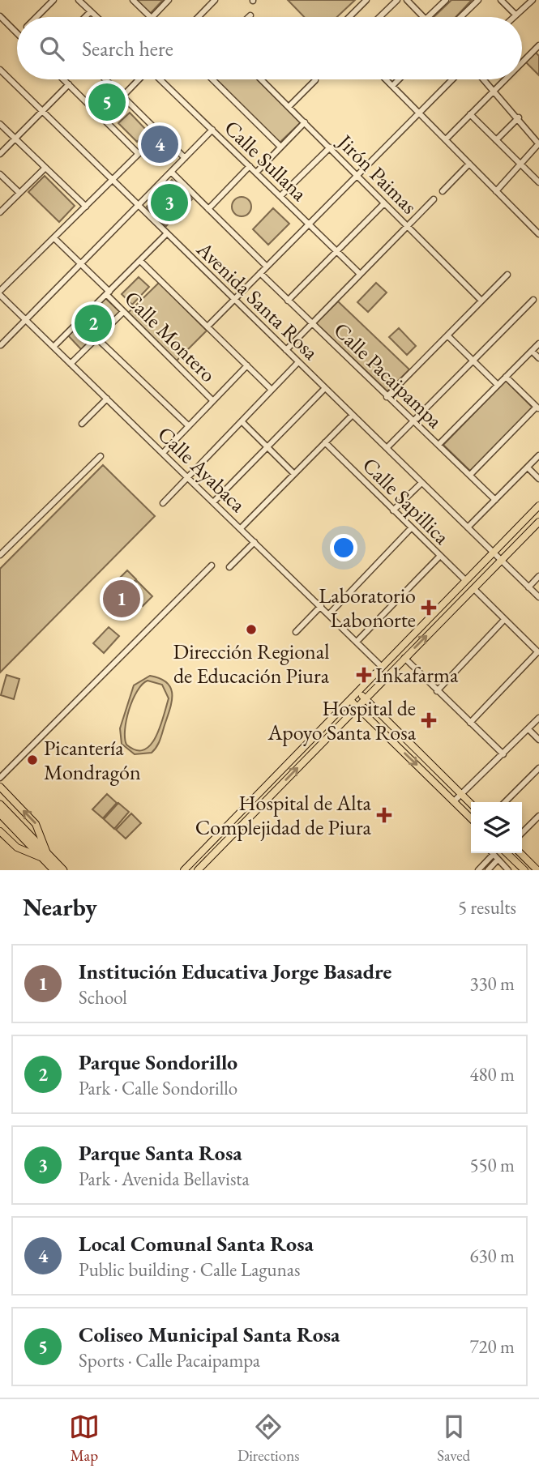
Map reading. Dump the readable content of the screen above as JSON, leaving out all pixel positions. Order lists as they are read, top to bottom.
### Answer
{
  "streets": {
    "street": [
      "Calle Sullana",
      "Jirón Paimas",
      "Avenida Santa Rosa",
      "Calle Montero",
      "Calle Pacaipampa",
      "Calle Ayabaca",
      "Calle Sapillica"
    ]
  },
  "places": {
    "health": [
      "Laboratorio Labonorte",
      "Inkafarma",
      "Hospital de Apoyo Santa Rosa",
      "Hospital de Alta Complejidad de Piura"
    ],
    "other": ["Dirección Regional de Educación Piura", "Picantería Mondragón"]
  },
  "page": {
    "search": "Search here",
    "pins": [
      "5",
      "4",
      "3",
      "2",
      "1"
    ],
    "heading": ["Nearby", "5 results"],
    "list": [
      {
        "mark": "1",
        "name": "Institución Educativa Jorge Basadre",
        "note": "School",
        "value": "330 m"
      },
      {
        "mark": "2",
        "name": "Parque Sondorillo",
        "note": "Park · Calle Sondorillo",
        "value": "480 m"
      },
      {
        "mark": "3",
        "name": "Parque Santa Rosa",
        "note": "Park · Avenida Bellavista",
        "value": "550 m"
      },
      {
        "mark": "4",
        "name": "Local Comunal Santa Rosa",
        "note": "Public building · Calle Lagunas",
        "value": "630 m"
      },
      {
        "mark": "5",
        "name": "Coliseo Municipal Santa Rosa",
        "note": "Sports · Calle Pacaipampa",
        "value": "720 m"
      }
    ],
    "nav": ["Map", "Directions", "Saved"]
  }
}
